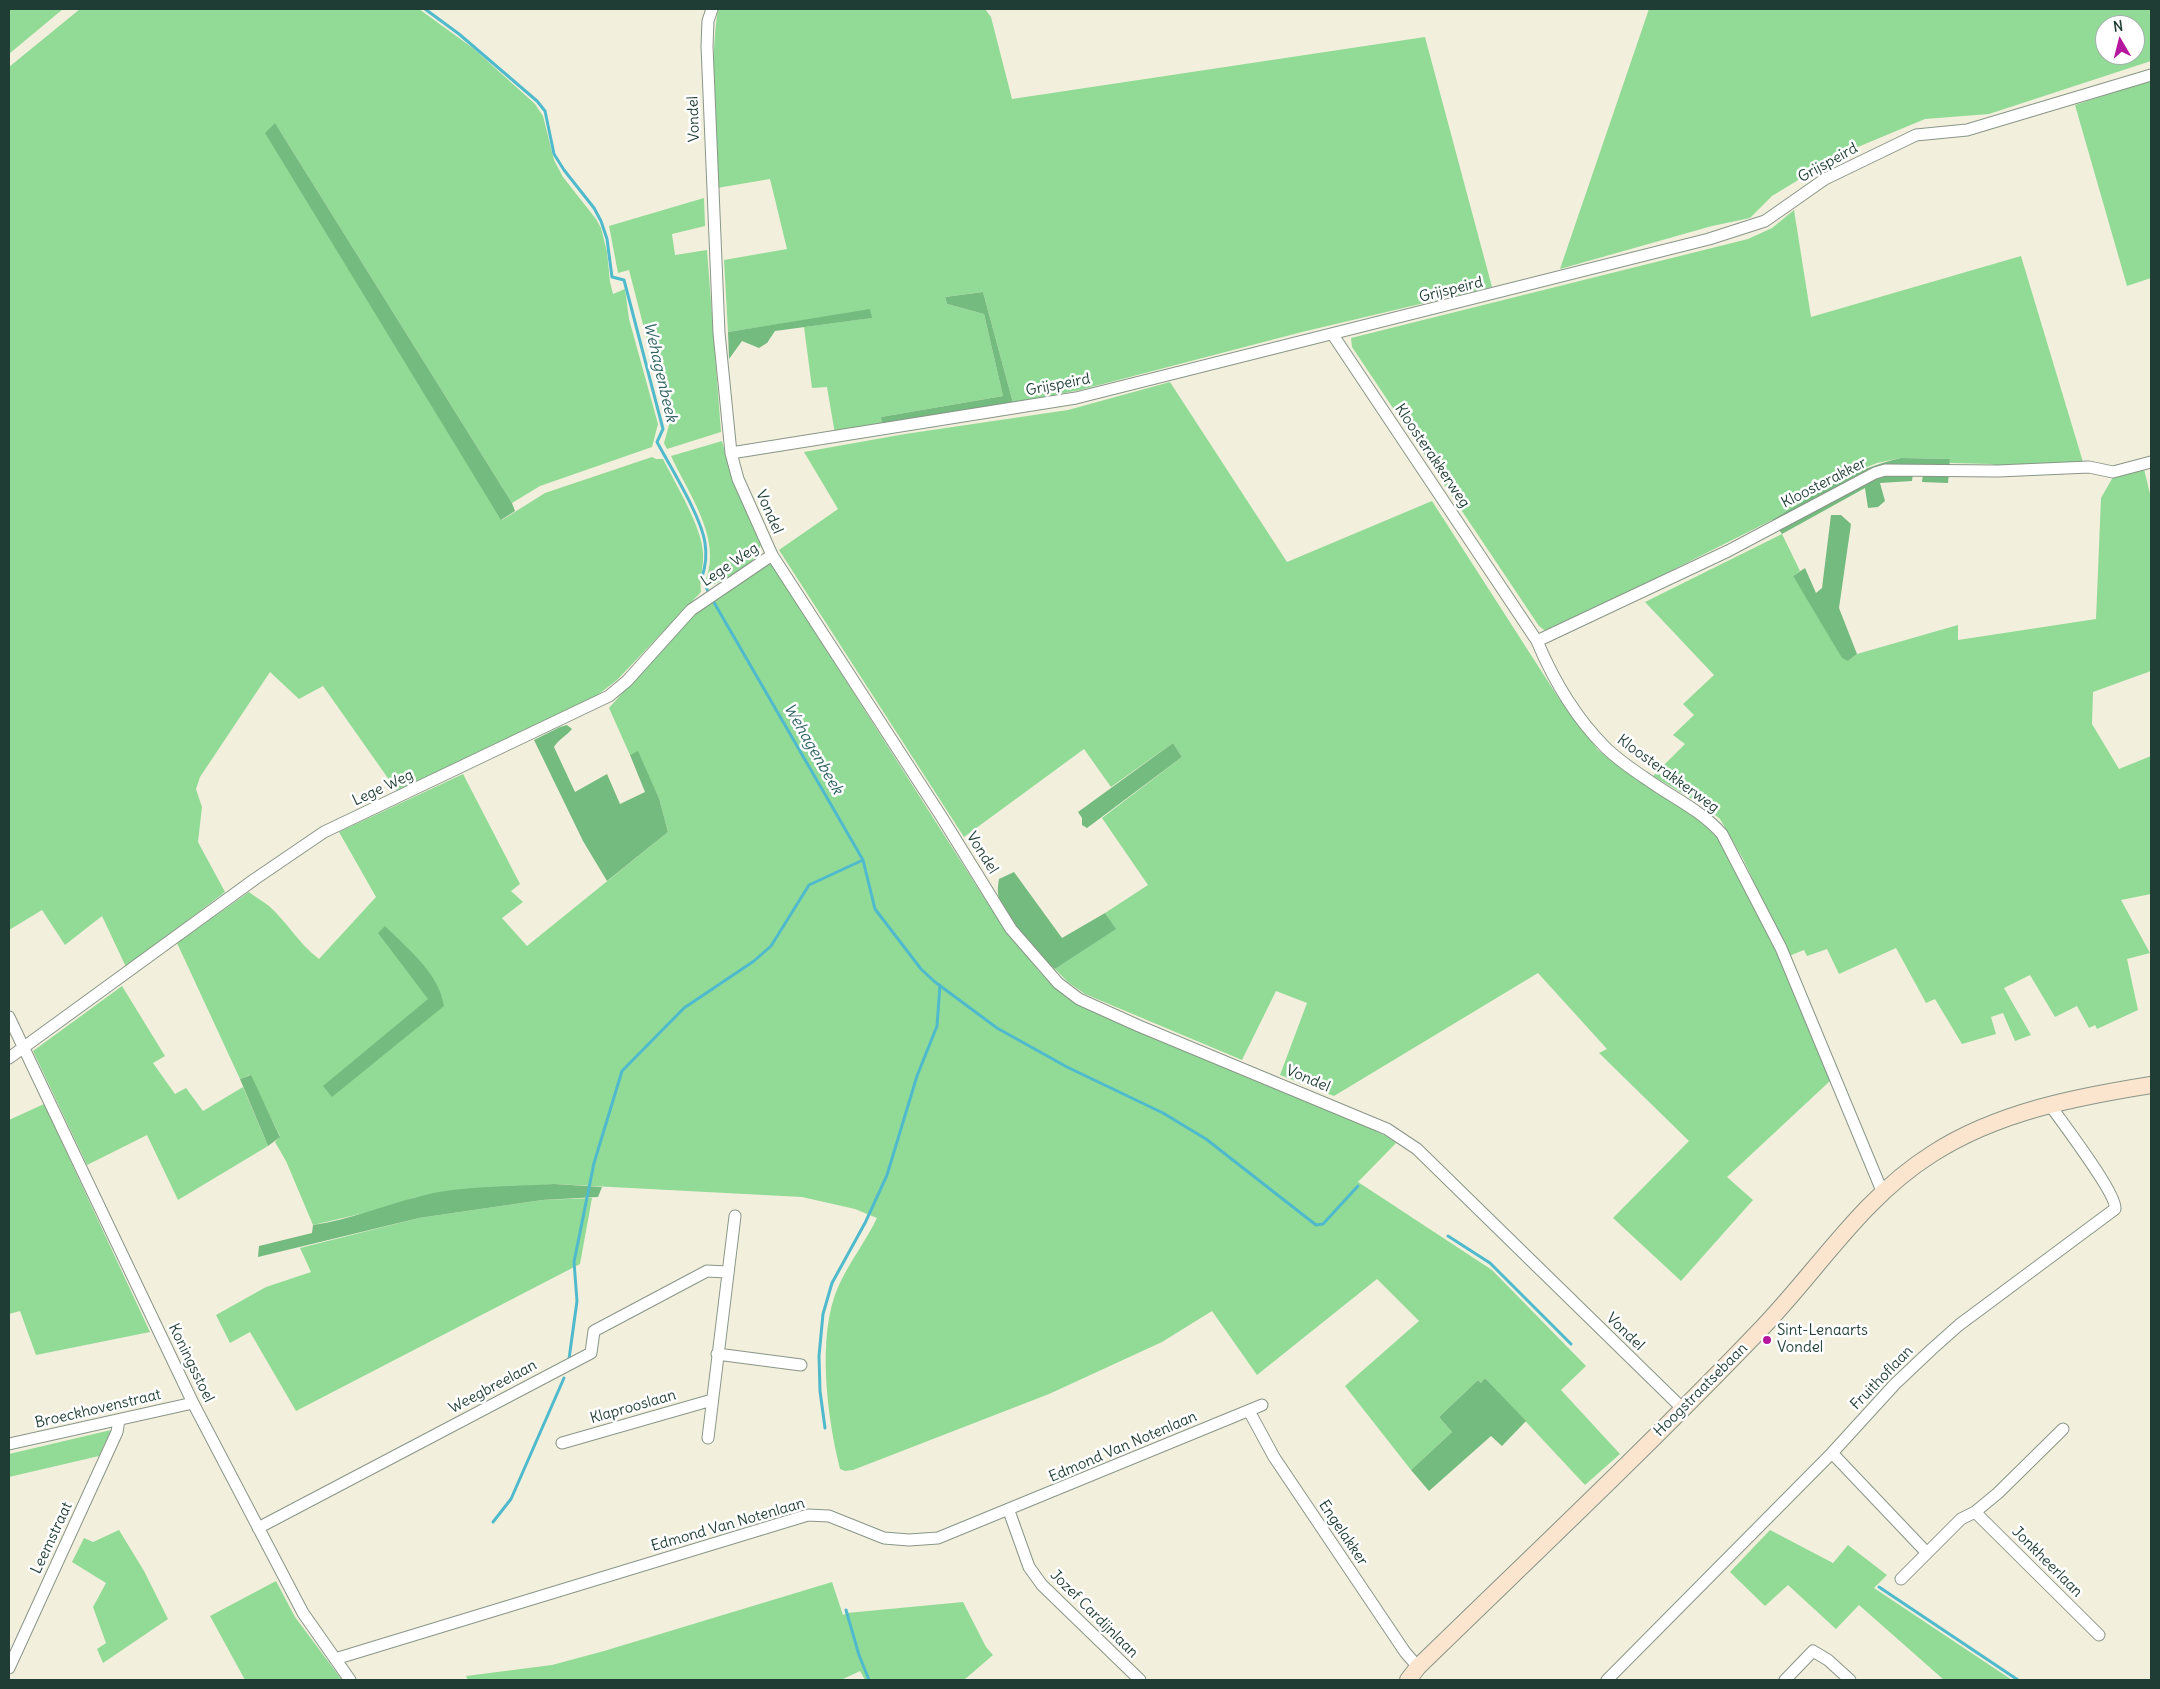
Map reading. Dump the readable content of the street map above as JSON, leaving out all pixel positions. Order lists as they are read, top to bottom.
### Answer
{
  "streets": {
    "main road": ["Hoogstraatsebaan"],
    "street": [
      "Vondel",
      "Grijspeird",
      "Kloosterakkerweg",
      "Kloosterakker",
      "Lege Weg",
      "Koningsstoel",
      "Fruithoflaan",
      "Weegbreelaan",
      "Klaprooslaan",
      "Broeckhovenstraat",
      "Edmond Van Notenlaan",
      "Engelakker",
      "Leemstraat",
      "Jonkheerlaan",
      "Jozef Cardijnlaan"
    ]
  },
  "crossings": [
    ["Vondel", "Grijspeird"],
    ["Vondel", "Lege Weg"],
    ["Vondel", "Hoogstraatsebaan"],
    ["Grijspeird", "Kloosterakkerweg"],
    ["Kloosterakkerweg", "Kloosterakker"],
    ["Kloosterakkerweg", "Hoogstraatsebaan"],
    ["Lege Weg", "Koningsstoel"],
    ["Koningsstoel", "Weegbreelaan"],
    ["Koningsstoel", "Broeckhovenstraat"],
    ["Koningsstoel", "Edmond Van Notenlaan"],
    ["Fruithoflaan", "Hoogstraatsebaan"],
    ["Hoogstraatsebaan", "Engelakker"],
    ["Broeckhovenstraat", "Leemstraat"],
    ["Edmond Van Notenlaan", "Engelakker"],
    ["Edmond Van Notenlaan", "Jozef Cardijnlaan"]
  ],
  "water": ["Wehagenbeek"],
  "places": ["Sint-Lenaarts Vondel"],
  "north": "top"
}
